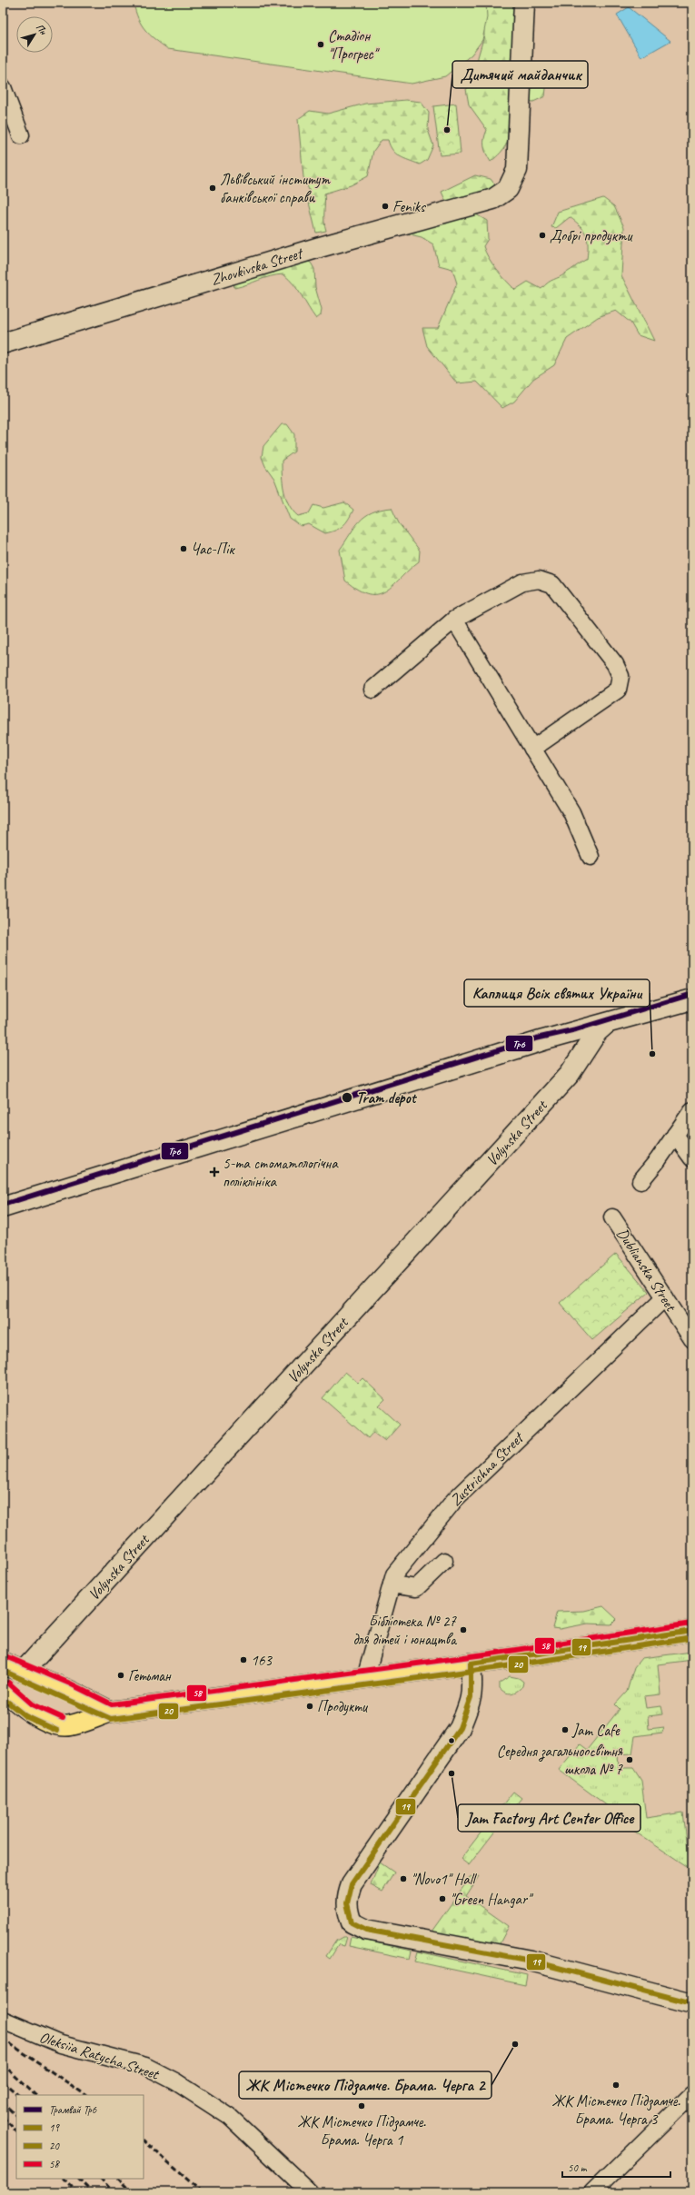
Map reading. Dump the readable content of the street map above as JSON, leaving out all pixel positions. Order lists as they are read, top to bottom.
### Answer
{
  "streets": {
    "street": [
      "Zhovkivska Street",
      "Volynska Street",
      "Dublianska Street",
      "Zustrichna Street",
      "Oleksiia Ratycha Street"
    ]
  },
  "crossings": [
    ["Dublianska Street", "Zustrichna Street"]
  ],
  "places": {
    "other": [
      "Стадіон \"Прогрес\"",
      "Дитячий майданчик",
      "Львівський інститут банківської справи",
      "Feniks",
      "Добрі продукти",
      "Час-Пік",
      "Каплиця Всіх святих України",
      "Tram depot",
      "Бібліотека № 27 для дітей і юнацтва",
      "163",
      "Гетьман",
      "Продукти",
      "Jam Cafe",
      "Середня загальноосвітня школа № 7",
      "Jam Factory Art Center Office",
      "\"Novo1\" Hall",
      "\"Green Hangar\"",
      "ЖК Містечко Підзамче. Брама. Черга 2",
      "ЖК Містечко Підзамче. Брама. Черга 3",
      "ЖК Містечко Підзамче. Брама. Черга 1"
    ],
    "health": ["5-та стоматологічна поліклініка"]
  },
  "lines": [
    "tram line Тр6",
    "transit line 58",
    "transit line 19",
    "transit line 20"
  ],
  "legend": [
    "Трамвай Тр6",
    "19",
    "20",
    "58"
  ],
  "scale_bar": "50 m",
  "north": "top right"
}
